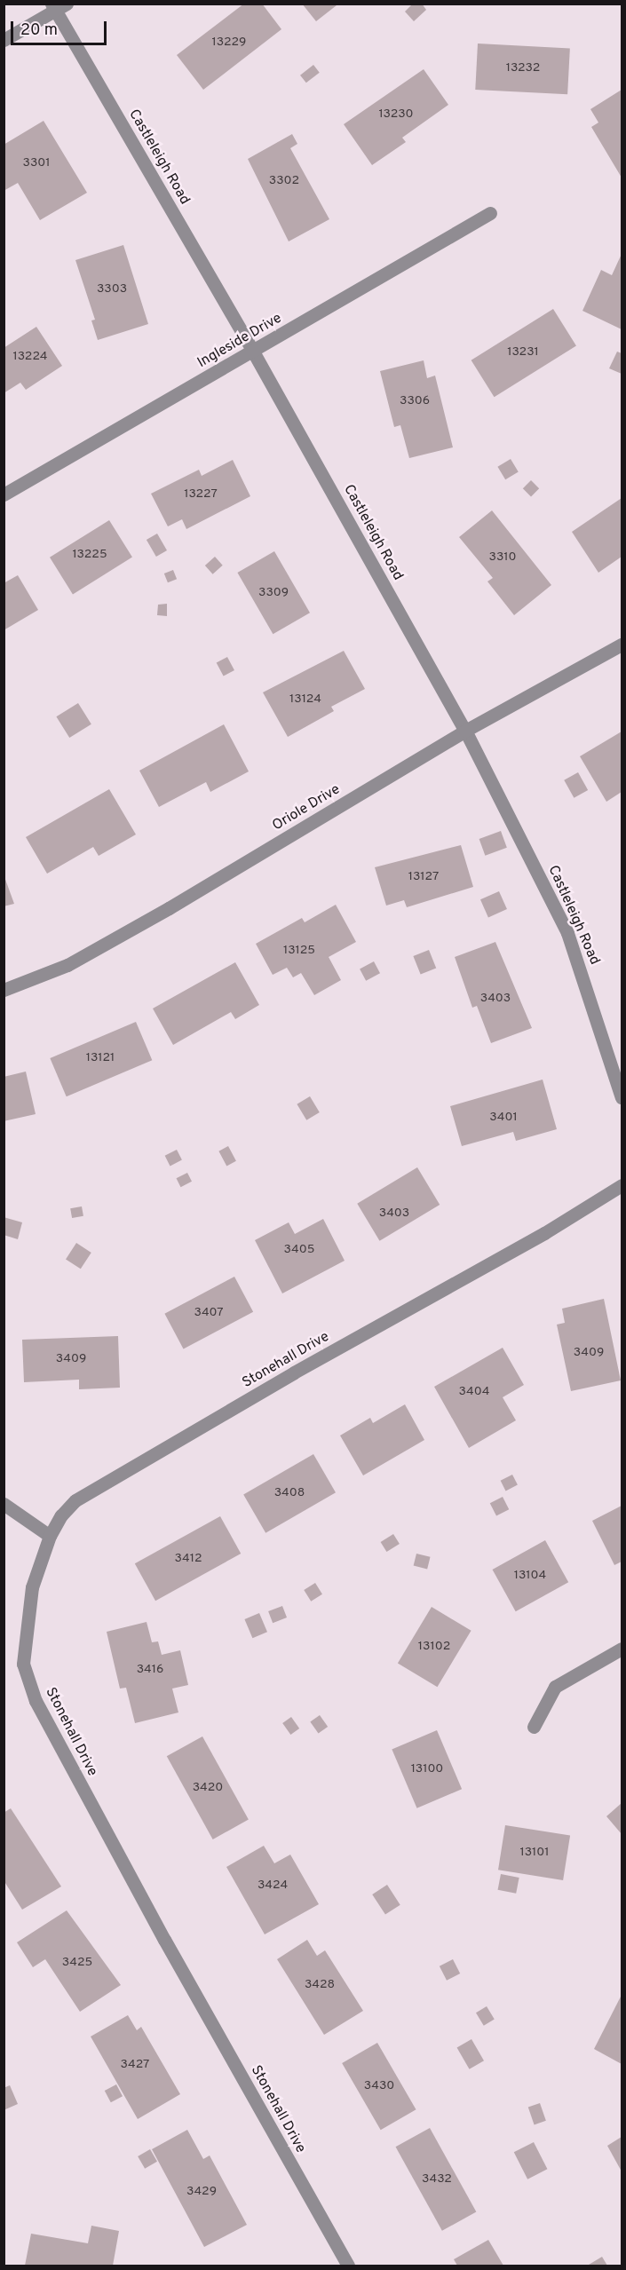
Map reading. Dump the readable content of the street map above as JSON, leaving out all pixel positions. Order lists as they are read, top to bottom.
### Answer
{
  "streets": {
    "street": [
      "Castleleigh Road",
      "Ingleside Drive",
      "Oriole Drive",
      "Stonehall Drive"
    ]
  },
  "crossings": [
    ["Castleleigh Road", "Ingleside Drive"],
    ["Castleleigh Road", "Oriole Drive"]
  ],
  "house_numbers": [
    "13229",
    "13232",
    "13230",
    "3301",
    "3302",
    "3303",
    "13231",
    "13224",
    "3306",
    "13227",
    "13225",
    "3310",
    "3309",
    "13124",
    "13127",
    "13125",
    "3403",
    "13121",
    "3401",
    "3403",
    "3405",
    "3407",
    "3409",
    "3409",
    "3404",
    "3408",
    "3412",
    "13104",
    "13102",
    "3416",
    "13100",
    "3420",
    "13101",
    "3424",
    "3425",
    "3428",
    "3427",
    "3430",
    "3432",
    "3429"
  ],
  "scale_bar": "20 m"
}
